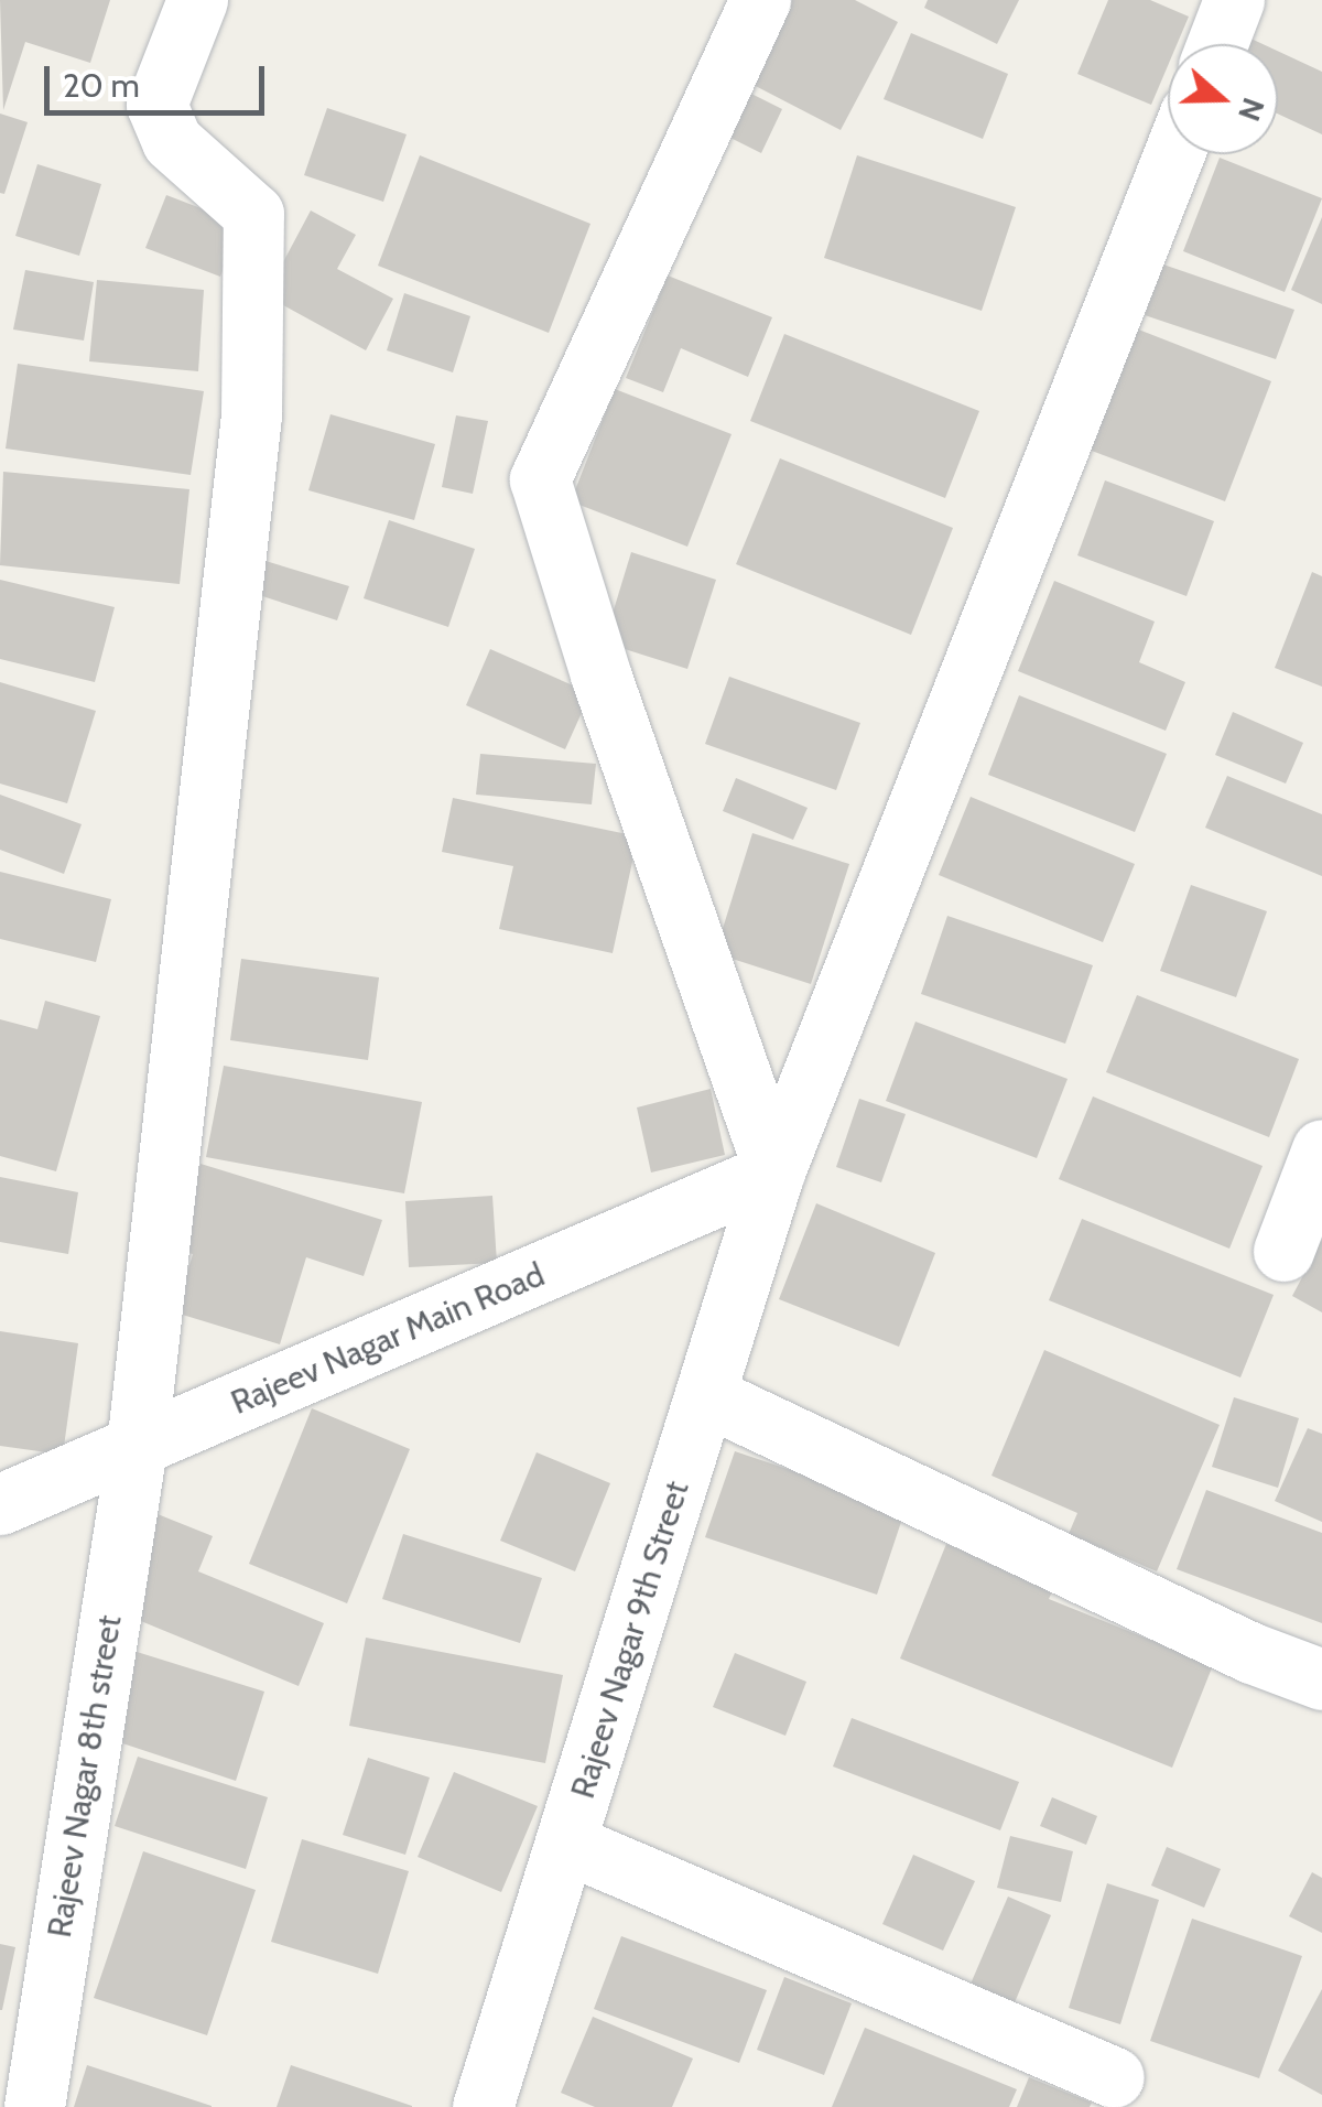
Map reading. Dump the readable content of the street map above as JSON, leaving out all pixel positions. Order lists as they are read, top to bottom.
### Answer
{
  "streets": {
    "street": ["Rajeev Nagar Main Road", "Rajeev Nagar 9th Street", "Rajeev Nagar 8th street"]
  },
  "crossings": [
    ["Rajeev Nagar Main Road", "Rajeev Nagar 9th Street"],
    ["Rajeev Nagar Main Road", "Rajeev Nagar 8th street"]
  ],
  "scale_bar": "20 m",
  "north": "right"
}
